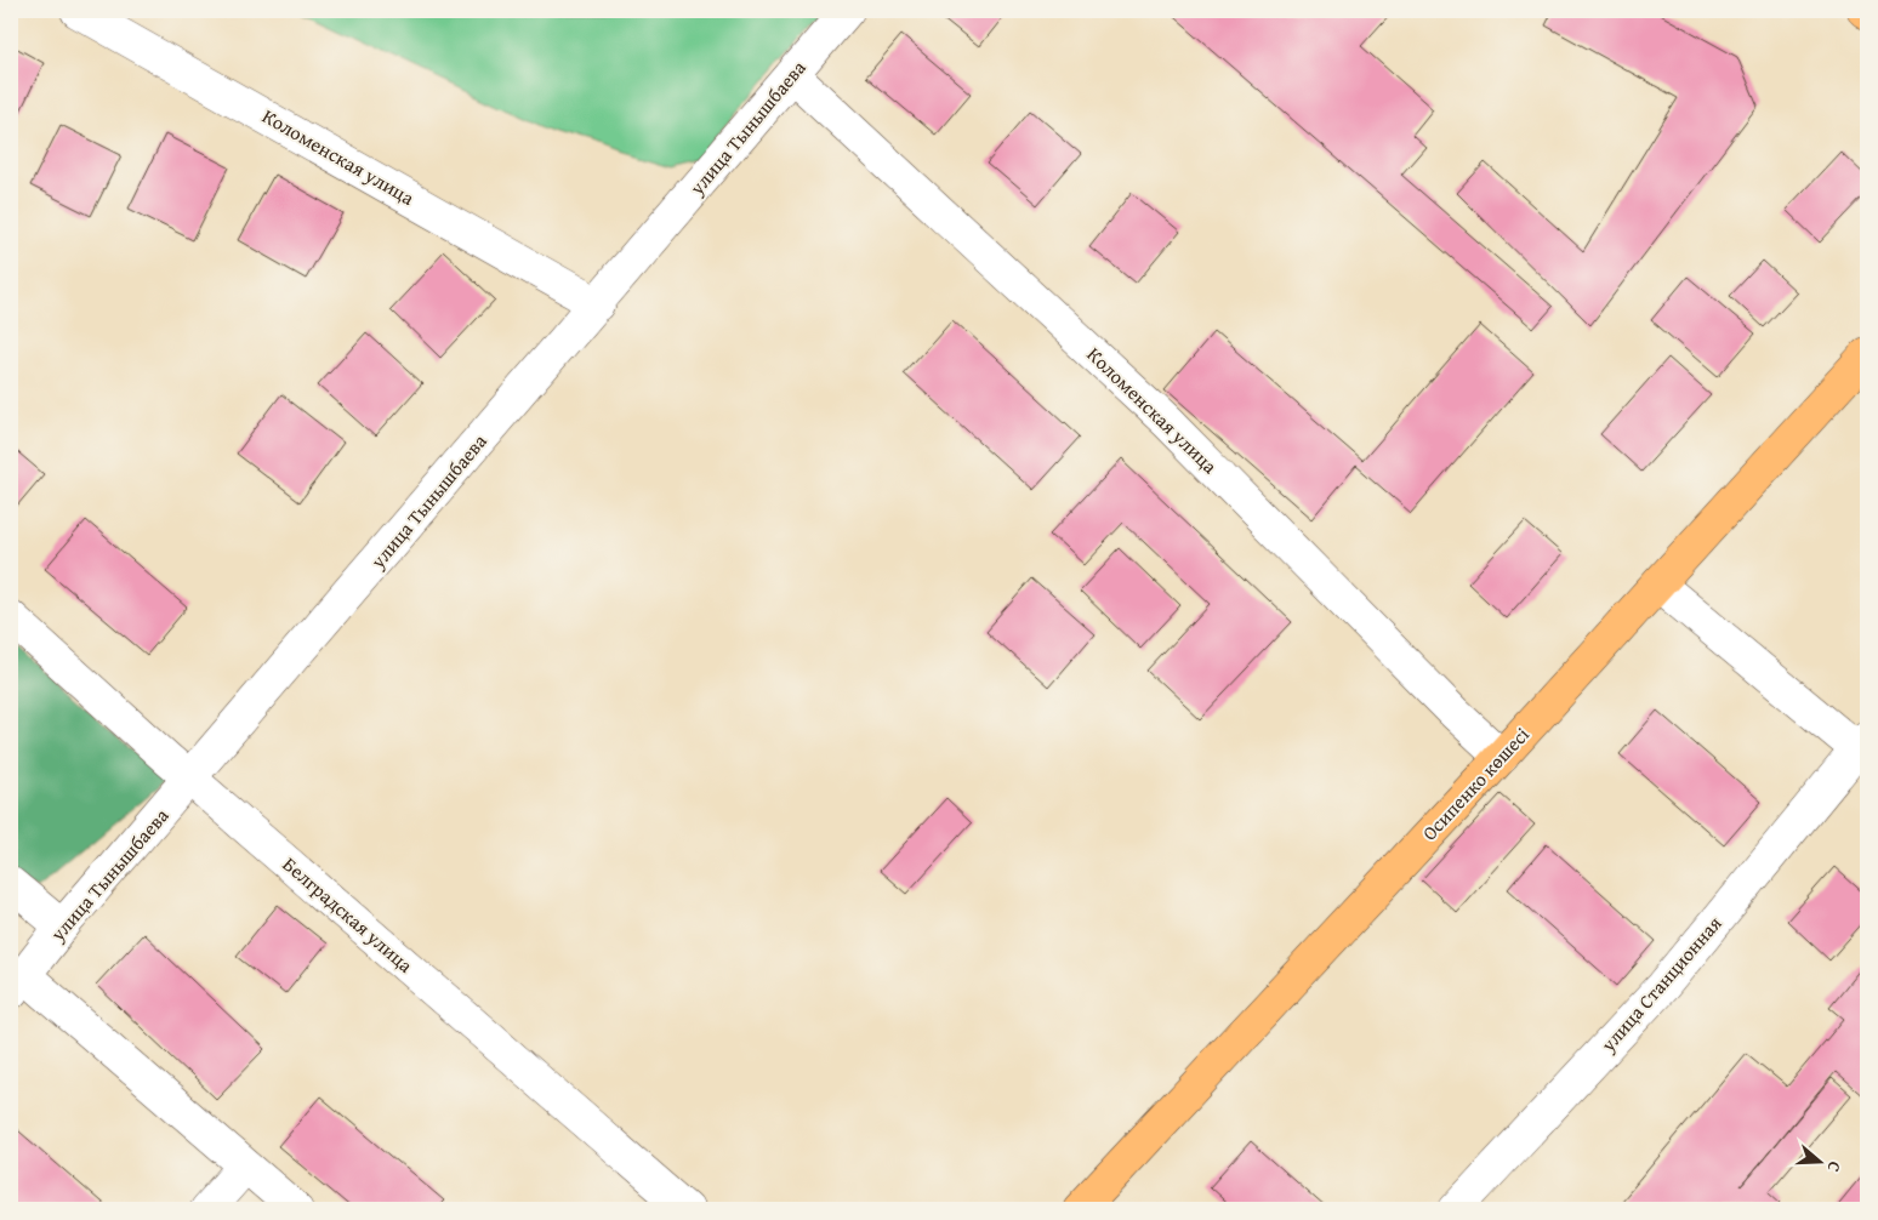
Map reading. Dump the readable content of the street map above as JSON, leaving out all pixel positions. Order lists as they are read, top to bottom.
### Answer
{
  "streets": {
    "main road": ["Осипенко көшесі"],
    "street": [
      "улица Тынышбаева",
      "Коломенская улица",
      "Белградская улица",
      "улица Станционная"
    ]
  },
  "crossings": [
    ["улица Тынышбаева", "Коломенская улица"],
    ["улица Тынышбаева", "Белградская улица"],
    ["Коломенская улица", "Осипенко көшесі"]
  ],
  "north": "right"
}
